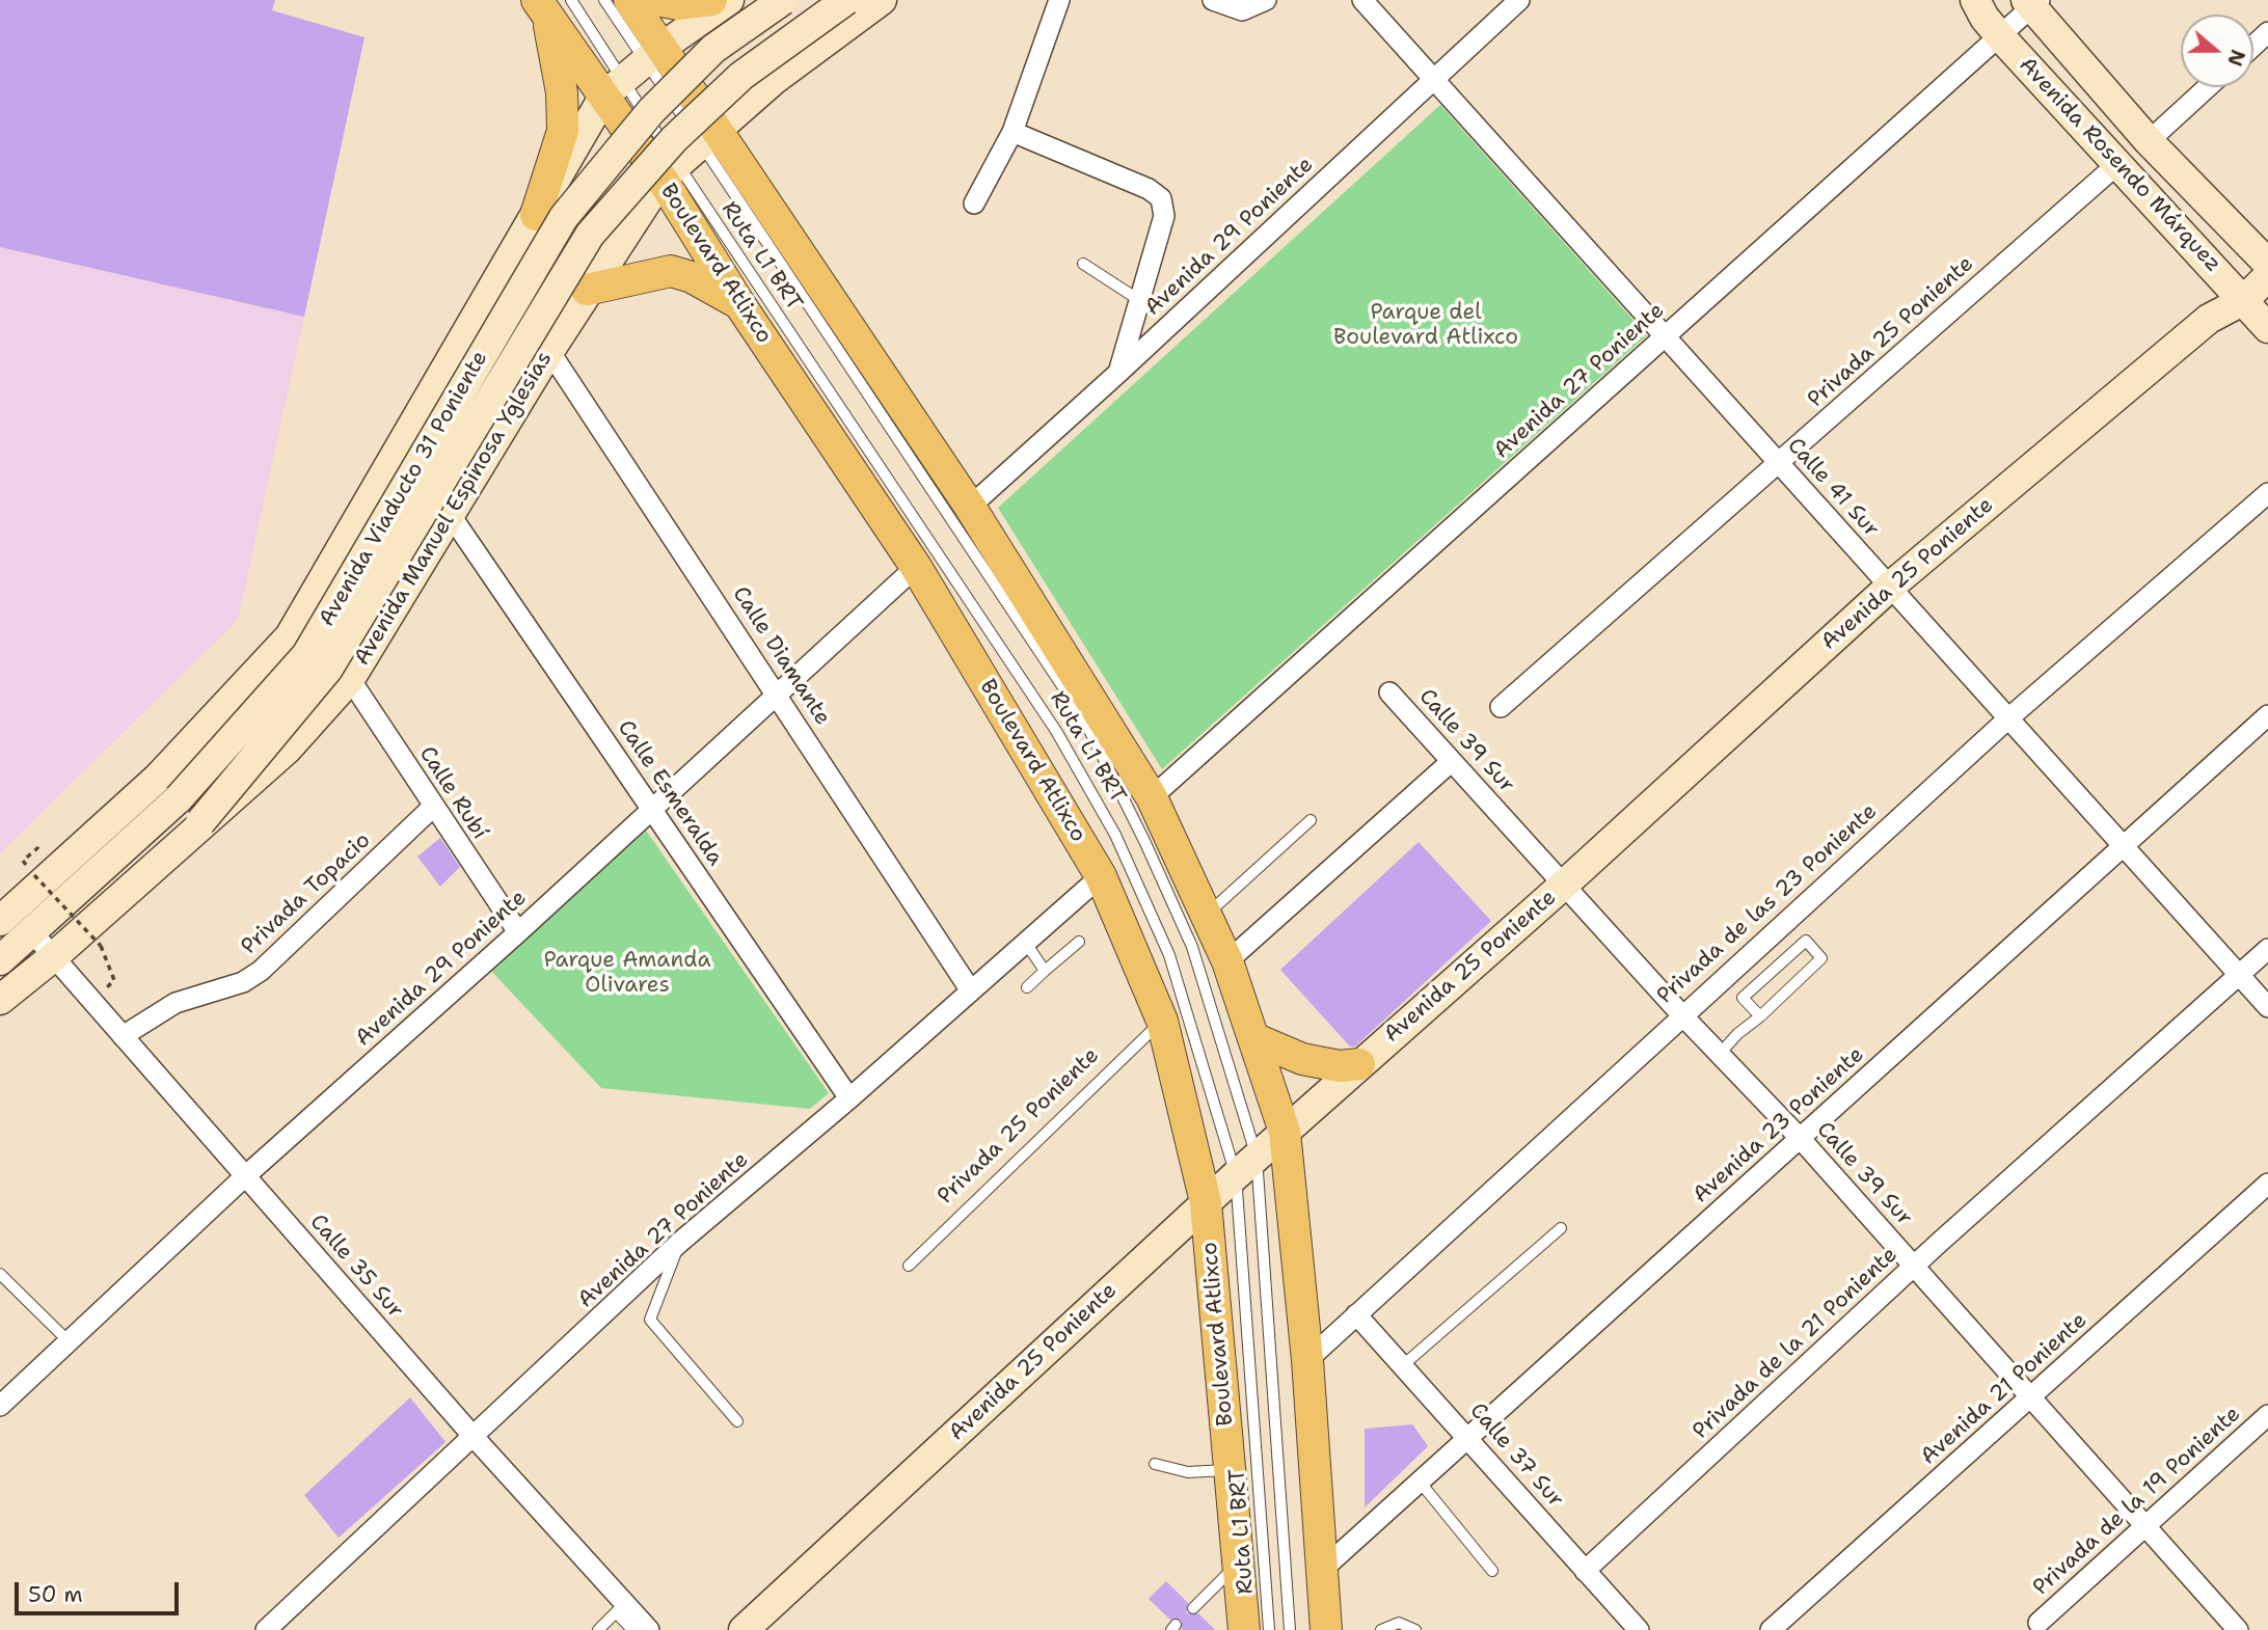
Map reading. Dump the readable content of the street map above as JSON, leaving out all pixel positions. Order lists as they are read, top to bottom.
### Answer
{
  "streets": {
    "main road": [
      "Avenida Rosendo Márquez",
      "Boulevard Atlixco",
      "Avenida Viaducto 31 Poniente",
      "Avenida Manuel Espinosa Yglesias",
      "Avenida 25 Poniente"
    ],
    "street": [
      "Avenida 29 Poniente",
      "Privada 25 Poniente",
      "Avenida 27 Poniente",
      "Calle 41 Sur",
      "Calle Diamante",
      "Calle 39 Sur",
      "Calle Rubí",
      "Calle Esmeralda",
      "Privada Topacio",
      "Privada de las 23 Poniente",
      "Avenida 23 Poniente",
      "Calle 35 Sur",
      "Privada de la 21 Poniente",
      "Avenida 21 Poniente",
      "Calle 37 Sur",
      "Privada de la 19 Poniente"
    ],
    "lane": ["Ruta L1 BRT"]
  },
  "crossings": [
    ["Avenida Rosendo Márquez", "Privada 25 Poniente"],
    ["Avenida Rosendo Márquez", "Avenida 27 Poniente"],
    ["Avenida Rosendo Márquez", "Avenida 25 Poniente"],
    ["Avenida 29 Poniente", "Boulevard Atlixco"],
    ["Avenida 29 Poniente", "Calle 41 Sur"],
    ["Avenida 29 Poniente", "Calle Diamante"],
    ["Avenida 29 Poniente", "Calle Rubí"],
    ["Avenida 29 Poniente", "Calle Esmeralda"],
    ["Avenida 29 Poniente", "Calle 35 Sur"],
    ["Ruta L1 BRT", "Boulevard Atlixco"],
    ["Ruta L1 BRT", "Avenida Manuel Espinosa Yglesias"],
    ["Ruta L1 BRT", "Avenida 25 Poniente"],
    ["Boulevard Atlixco", "Privada 25 Poniente"],
    ["Boulevard Atlixco", "Avenida 27 Poniente"],
    ["Boulevard Atlixco", "Avenida Manuel Espinosa Yglesias"],
    ["Boulevard Atlixco", "Avenida 25 Poniente"],
    ["Privada 25 Poniente", "Calle 41 Sur"],
    ["Avenida 27 Poniente", "Calle 41 Sur"],
    ["Avenida 27 Poniente", "Calle Diamante"],
    ["Avenida 27 Poniente", "Calle Esmeralda"],
    ["Avenida 27 Poniente", "Calle 35 Sur"],
    ["Calle 41 Sur", "Avenida 25 Poniente"],
    ["Calle 41 Sur", "Privada de las 23 Poniente"],
    ["Calle 41 Sur", "Avenida 23 Poniente"],
    ["Calle 41 Sur", "Privada de la 21 Poniente"],
    ["Avenida Viaducto 31 Poniente", "Avenida Manuel Espinosa Yglesias"],
    ["Avenida Viaducto 31 Poniente", "Calle 35 Sur"],
    ["Avenida Manuel Espinosa Yglesias", "Calle Diamante"],
    ["Avenida Manuel Espinosa Yglesias", "Calle Rubí"],
    ["Avenida Manuel Espinosa Yglesias", "Calle Esmeralda"],
    ["Avenida Manuel Espinosa Yglesias", "Calle 35 Sur"],
    ["Avenida 25 Poniente", "Calle 39 Sur"],
    ["Calle 39 Sur", "Privada de las 23 Poniente"],
    ["Calle 39 Sur", "Avenida 23 Poniente"],
    ["Calle 39 Sur", "Privada de la 21 Poniente"],
    ["Calle 39 Sur", "Avenida 21 Poniente"],
    ["Calle 39 Sur", "Privada de la 19 Poniente"],
    ["Calle Rubí", "Privada Topacio"],
    ["Privada Topacio", "Calle 35 Sur"],
    ["Privada de las 23 Poniente", "Calle 37 Sur"],
    ["Avenida 23 Poniente", "Calle 37 Sur"],
    ["Privada de la 21 Poniente", "Calle 37 Sur"]
  ],
  "parks": ["Parque del Boulevard Atlixco", "Parque Amanda Olivares"],
  "scale_bar": "50 m",
  "north": "right"
}
